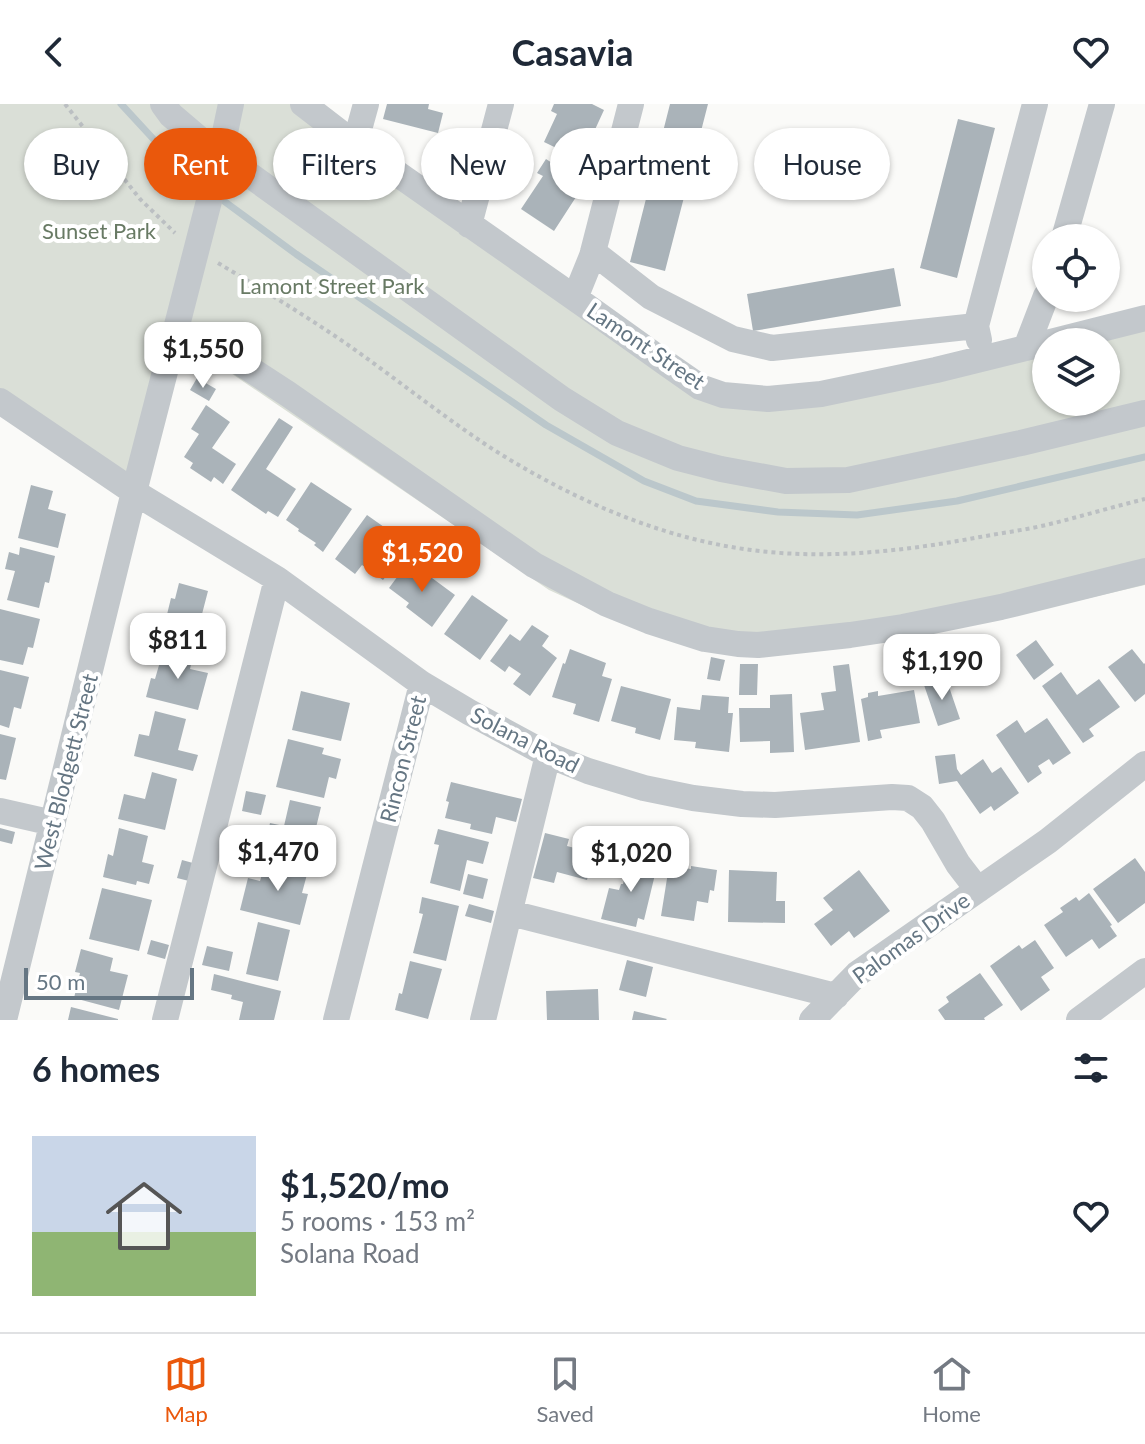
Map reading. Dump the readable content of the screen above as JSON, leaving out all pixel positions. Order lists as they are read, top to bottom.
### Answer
{
  "streets": {
    "street": [
      "Lamont Street",
      "Solana Road",
      "Rincon Street",
      "West Blodgett Street",
      "Palomas Drive"
    ]
  },
  "crossings": [
    ["Solana Road", "Rincon Street"],
    ["Solana Road", "West Blodgett Street"],
    ["Solana Road", "Palomas Drive"]
  ],
  "parks": ["Sunset Park", "Lamont Street Park"],
  "scale_bar": "50 m",
  "page": {
    "header": "Casavia",
    "chip": [
      "Buy",
      "Rent",
      "Filters",
      "New",
      "Apartment",
      "House"
    ],
    "price": [
      "$1,550",
      "$1,520",
      "$811",
      "$1,190",
      "$1,470",
      "$1,020"
    ],
    "scale": "50 m",
    "heading": "6 homes",
    "list": [
      {
        "name": "$1,520/mo",
        "note": "5 rooms · 153 m² · Solana Road"
      }
    ],
    "tabs": ["Map", "Saved", "Home"]
  }
}
